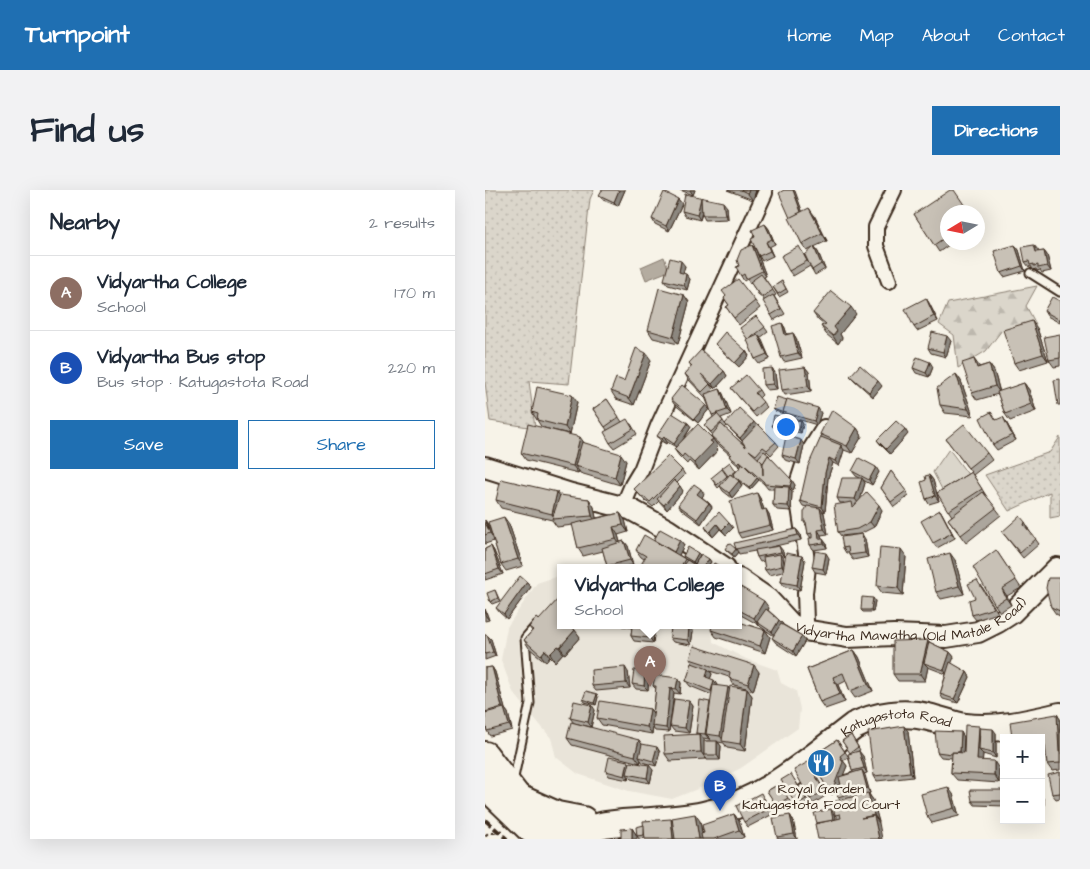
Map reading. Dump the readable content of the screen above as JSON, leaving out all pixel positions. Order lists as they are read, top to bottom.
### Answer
{
  "streets": {
    "highway": ["Katugastota Road"],
    "street": ["Vidyartha Mawatha (Old Matale Road)"]
  },
  "places": {
    "restaurant": ["Royal Garden Katugastota Food Court"]
  },
  "north": "left",
  "page": {
    "header": "Turnpoint",
    "nav": [
      "Home",
      "Map",
      "About",
      "Contact"
    ],
    "title": "Find us",
    "buttons": [
      "Directions",
      ["Save", "Share"]
    ],
    "heading": ["Nearby", "2 results"],
    "list": [
      {
        "mark": "A",
        "name": "Vidyartha College",
        "note": "School",
        "value": "170 m"
      },
      {
        "mark": "B",
        "name": "Vidyartha Bus stop",
        "note": "Bus stop · Katugastota Road",
        "value": "220 m"
      }
    ],
    "popup": ["Vidyartha College", "School"],
    "pins": ["A", "B"],
    "map_buttons": ["+", "−"]
  }
}
